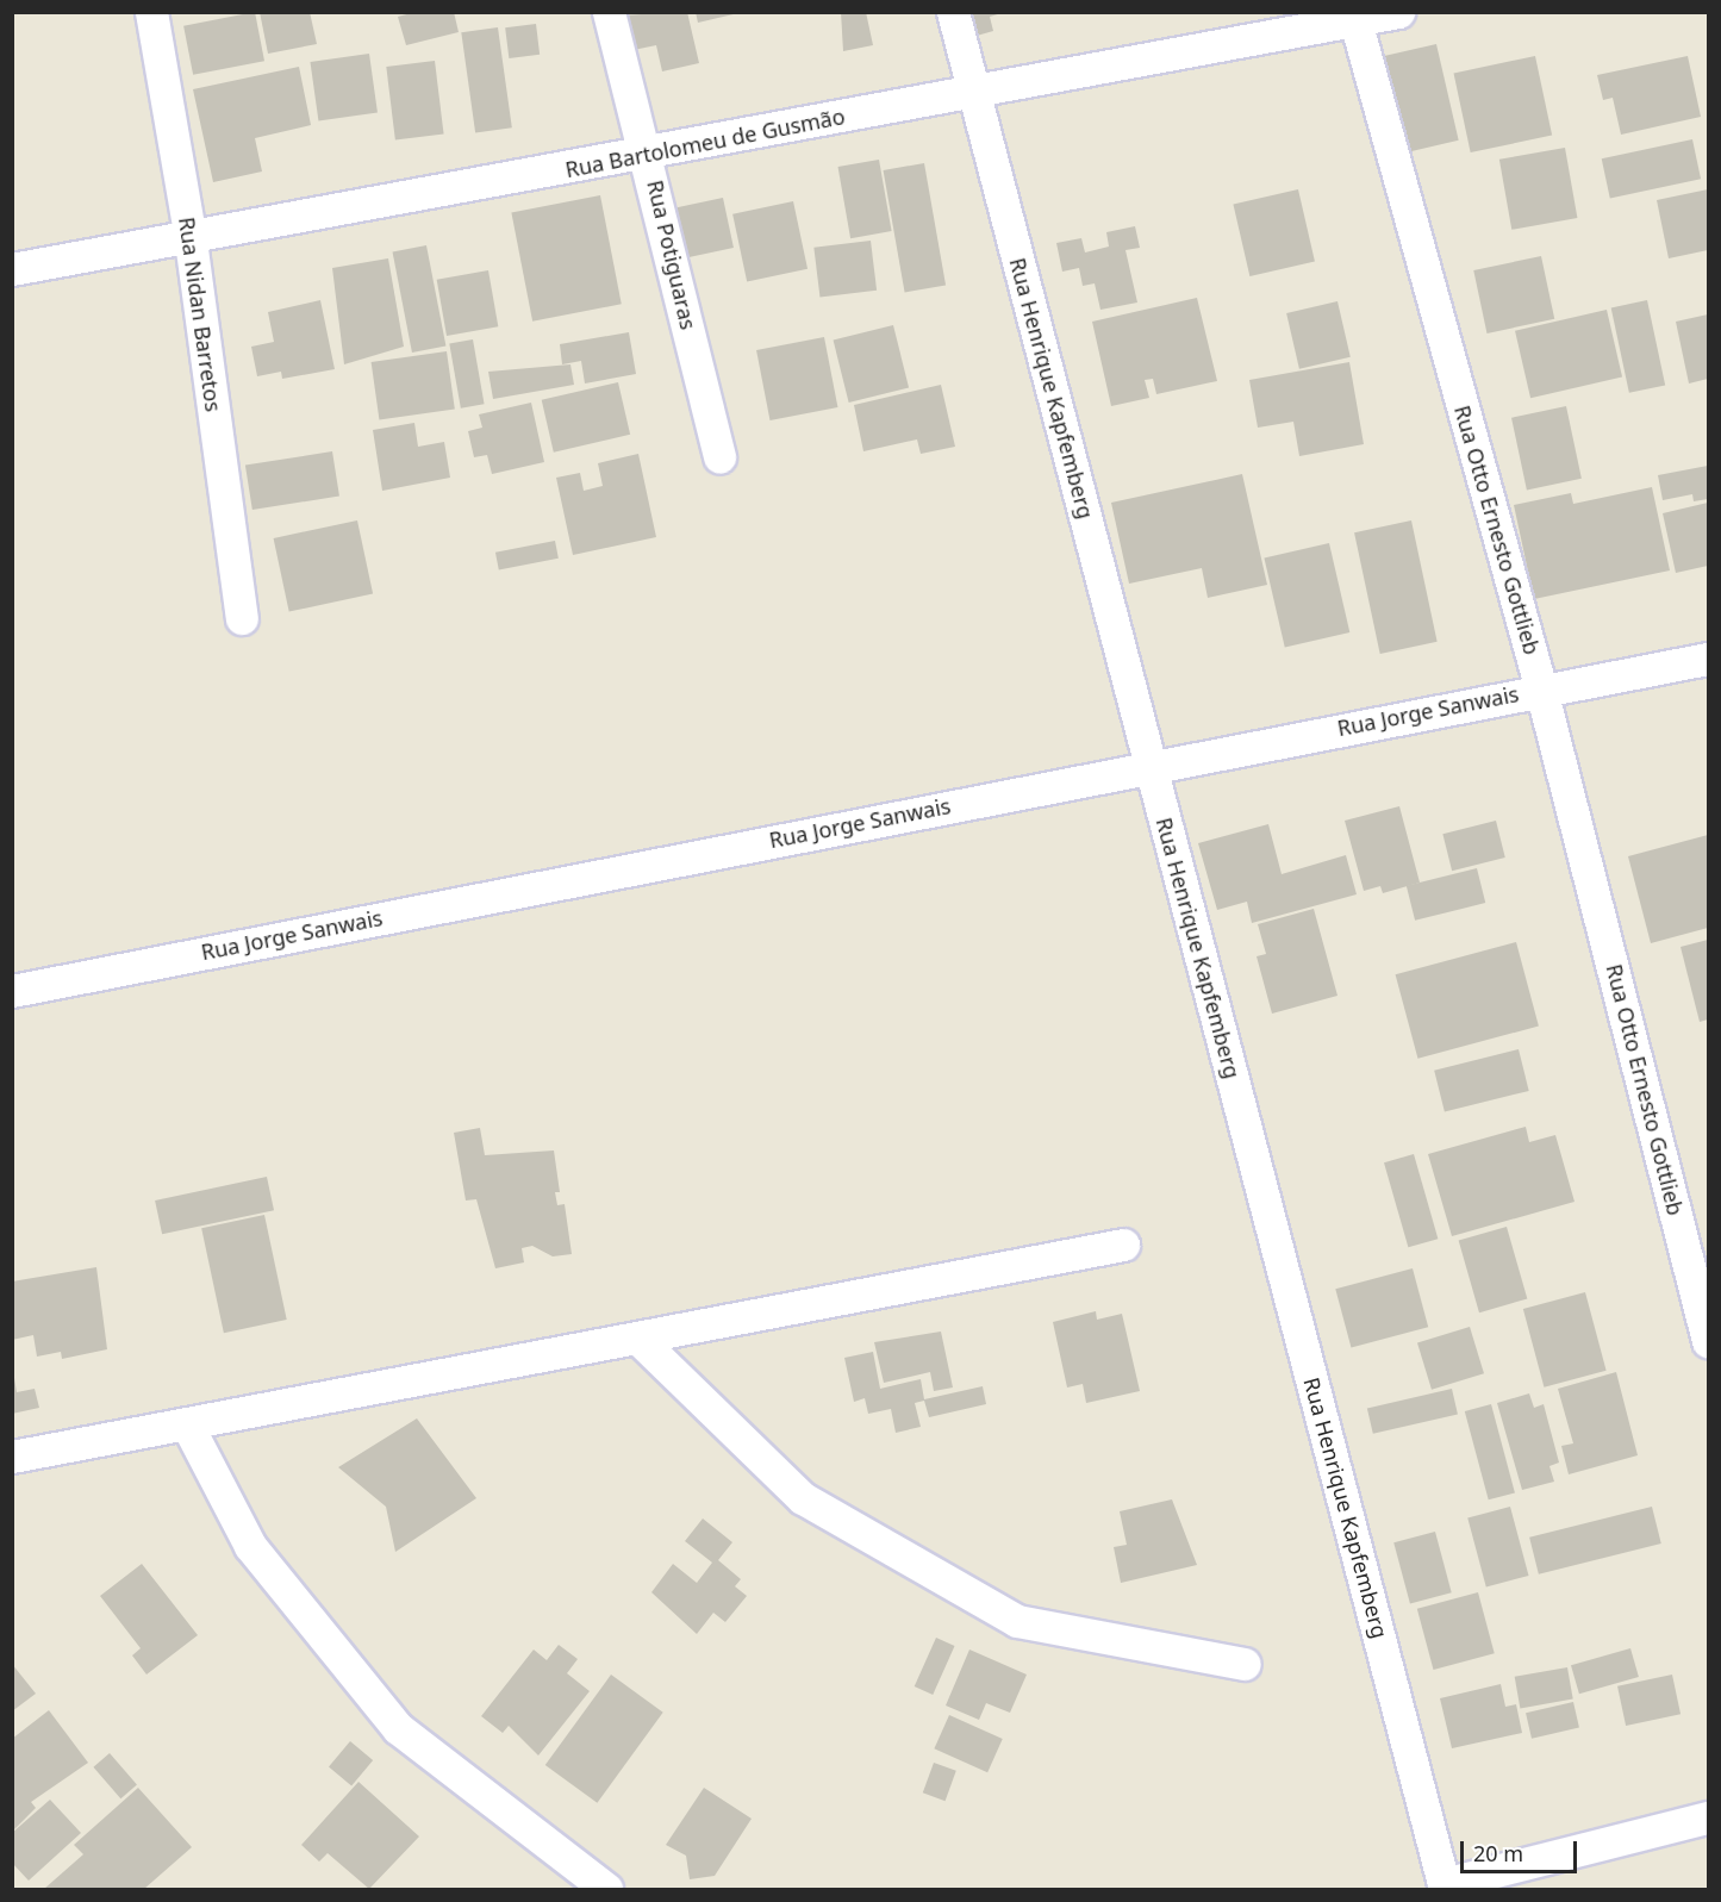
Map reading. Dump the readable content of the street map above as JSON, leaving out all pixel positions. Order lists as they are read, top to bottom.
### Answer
{
  "streets": {
    "street": [
      "Rua Bartolomeu de Gusmão",
      "Rua Potiguaras",
      "Rua Nidan Barretos",
      "Rua Henrique Kapfemberg",
      "Rua Otto Ernesto Gottlieb",
      "Rua Jorge Sanwais"
    ]
  },
  "crossings": [
    ["Rua Bartolomeu de Gusmão", "Rua Potiguaras"],
    ["Rua Bartolomeu de Gusmão", "Rua Nidan Barretos"],
    ["Rua Bartolomeu de Gusmão", "Rua Henrique Kapfemberg"],
    ["Rua Bartolomeu de Gusmão", "Rua Otto Ernesto Gottlieb"],
    ["Rua Henrique Kapfemberg", "Rua Jorge Sanwais"],
    ["Rua Otto Ernesto Gottlieb", "Rua Jorge Sanwais"]
  ],
  "scale_bar": "20 m"
}
